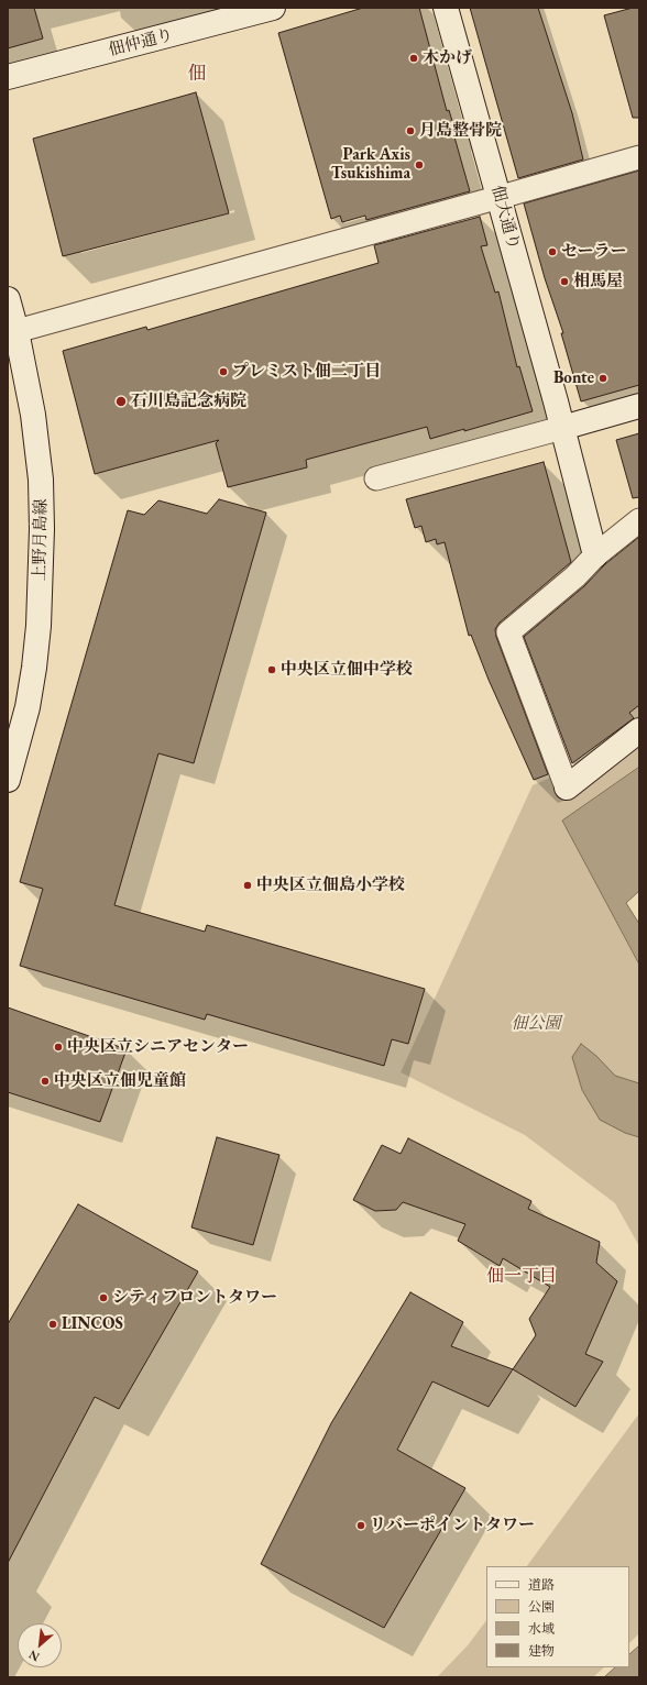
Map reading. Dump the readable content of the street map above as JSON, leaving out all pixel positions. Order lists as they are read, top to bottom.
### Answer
{
  "streets": {
    "street": ["佃仲通り", "佃大通り", "上野月島線"]
  },
  "districts": ["佃", "佃一丁目"],
  "parks": ["佃公園"],
  "places": [
    "木かげ",
    "月島整骨院",
    "Park Axis Tsukishima",
    "セーラー",
    "相馬屋",
    "プレミスト佃二丁目",
    "Bonte",
    "石川島記念病院",
    "中央区立佃中学校",
    "中央区立佃島小学校",
    "中央区立シニアセンター",
    "中央区立佃児童館",
    "シティフロントタワー",
    "LINCOS",
    "リバーポイントタワー"
  ],
  "legend": [
    "道路",
    "公園",
    "水域",
    "建物"
  ],
  "north": "bottom left"
}
